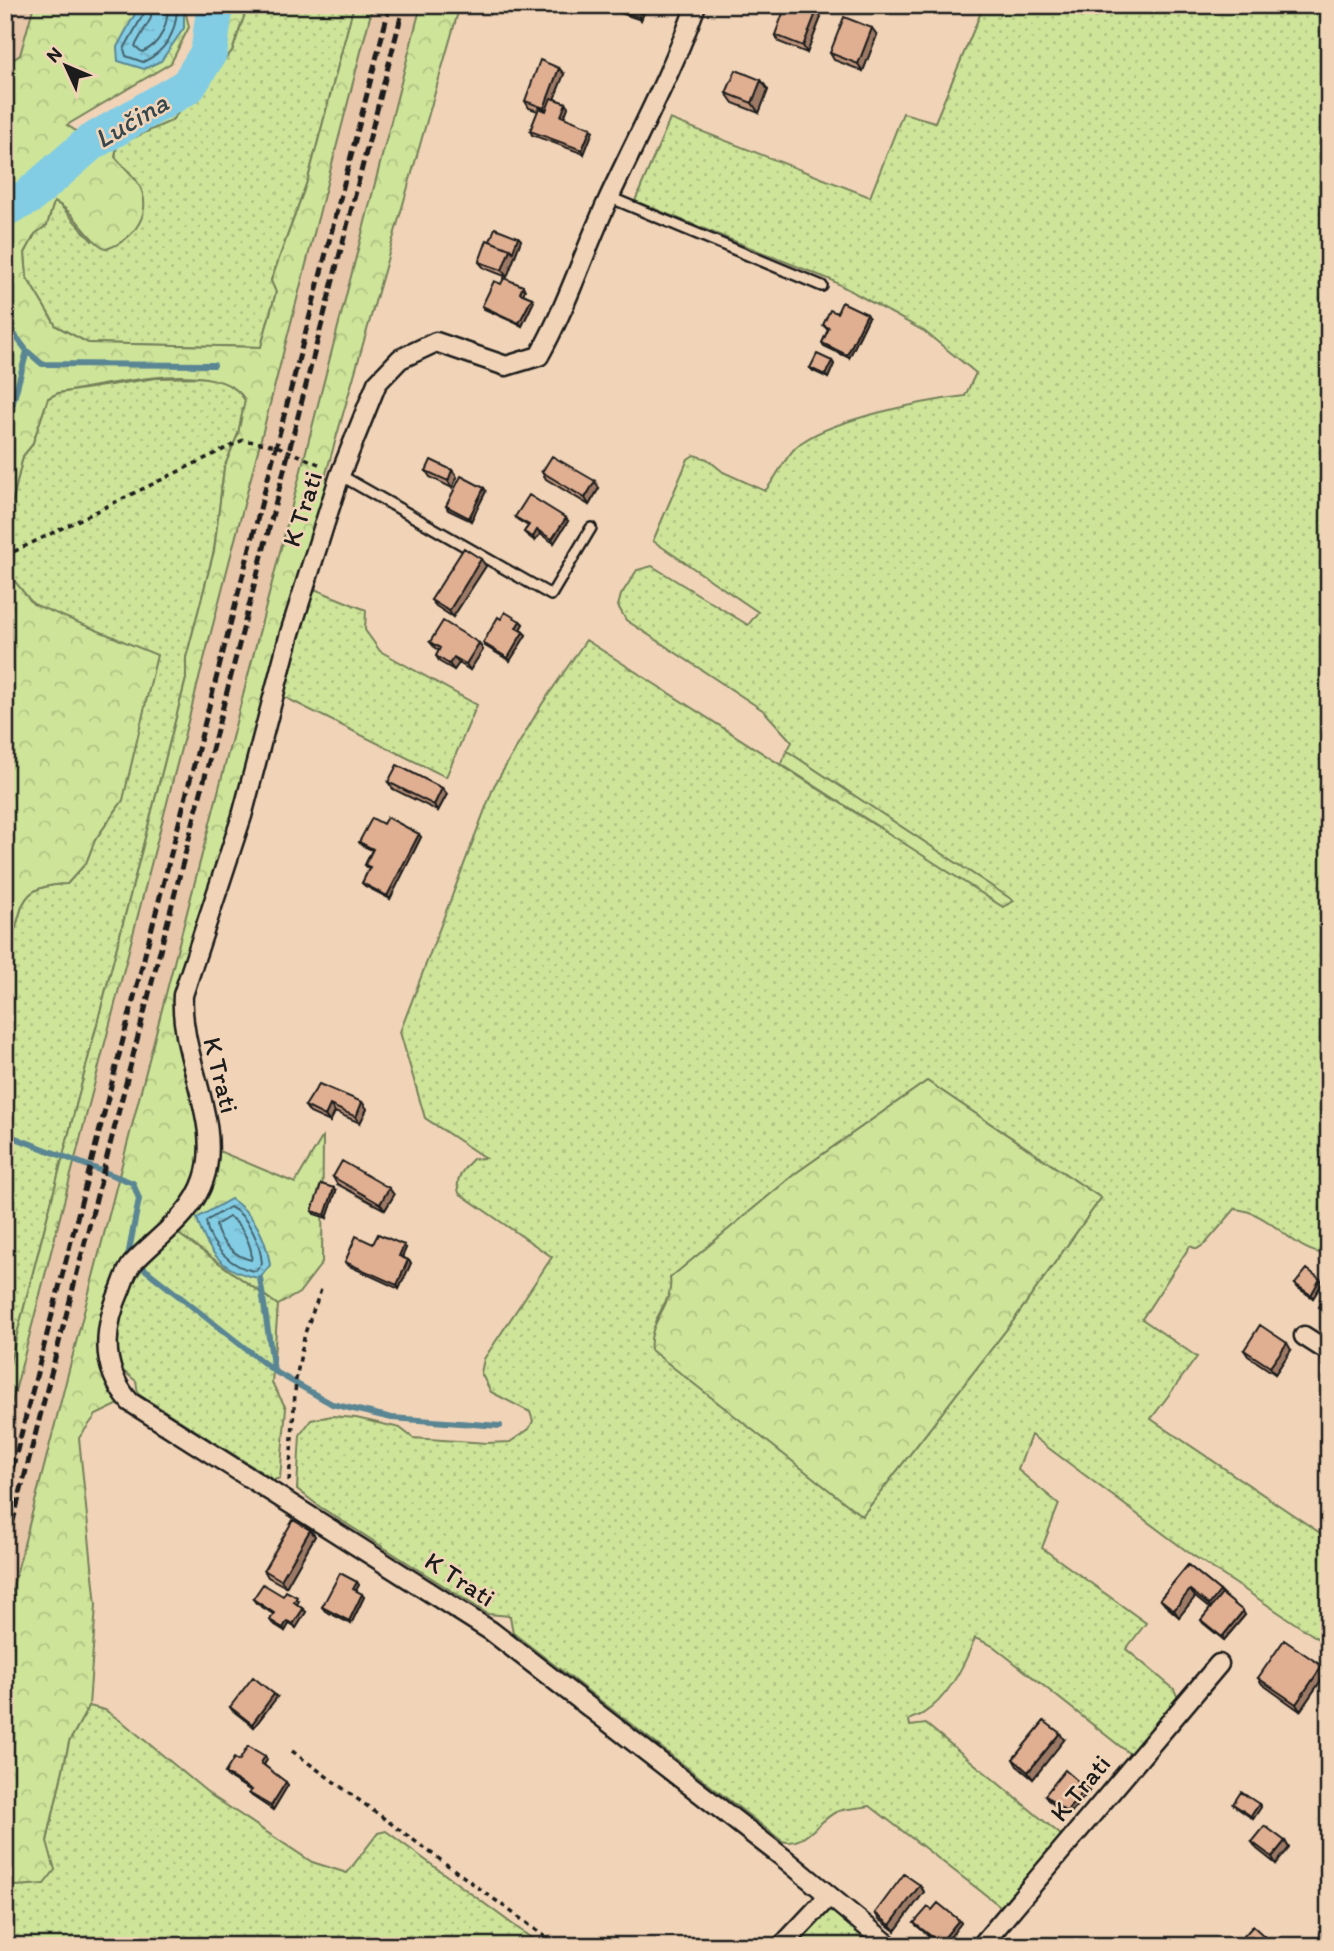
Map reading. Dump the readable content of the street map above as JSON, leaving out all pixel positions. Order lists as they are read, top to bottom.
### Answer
{
  "streets": {
    "street": ["K Trati"]
  },
  "water": ["Lučina"],
  "north": "top left"
}
